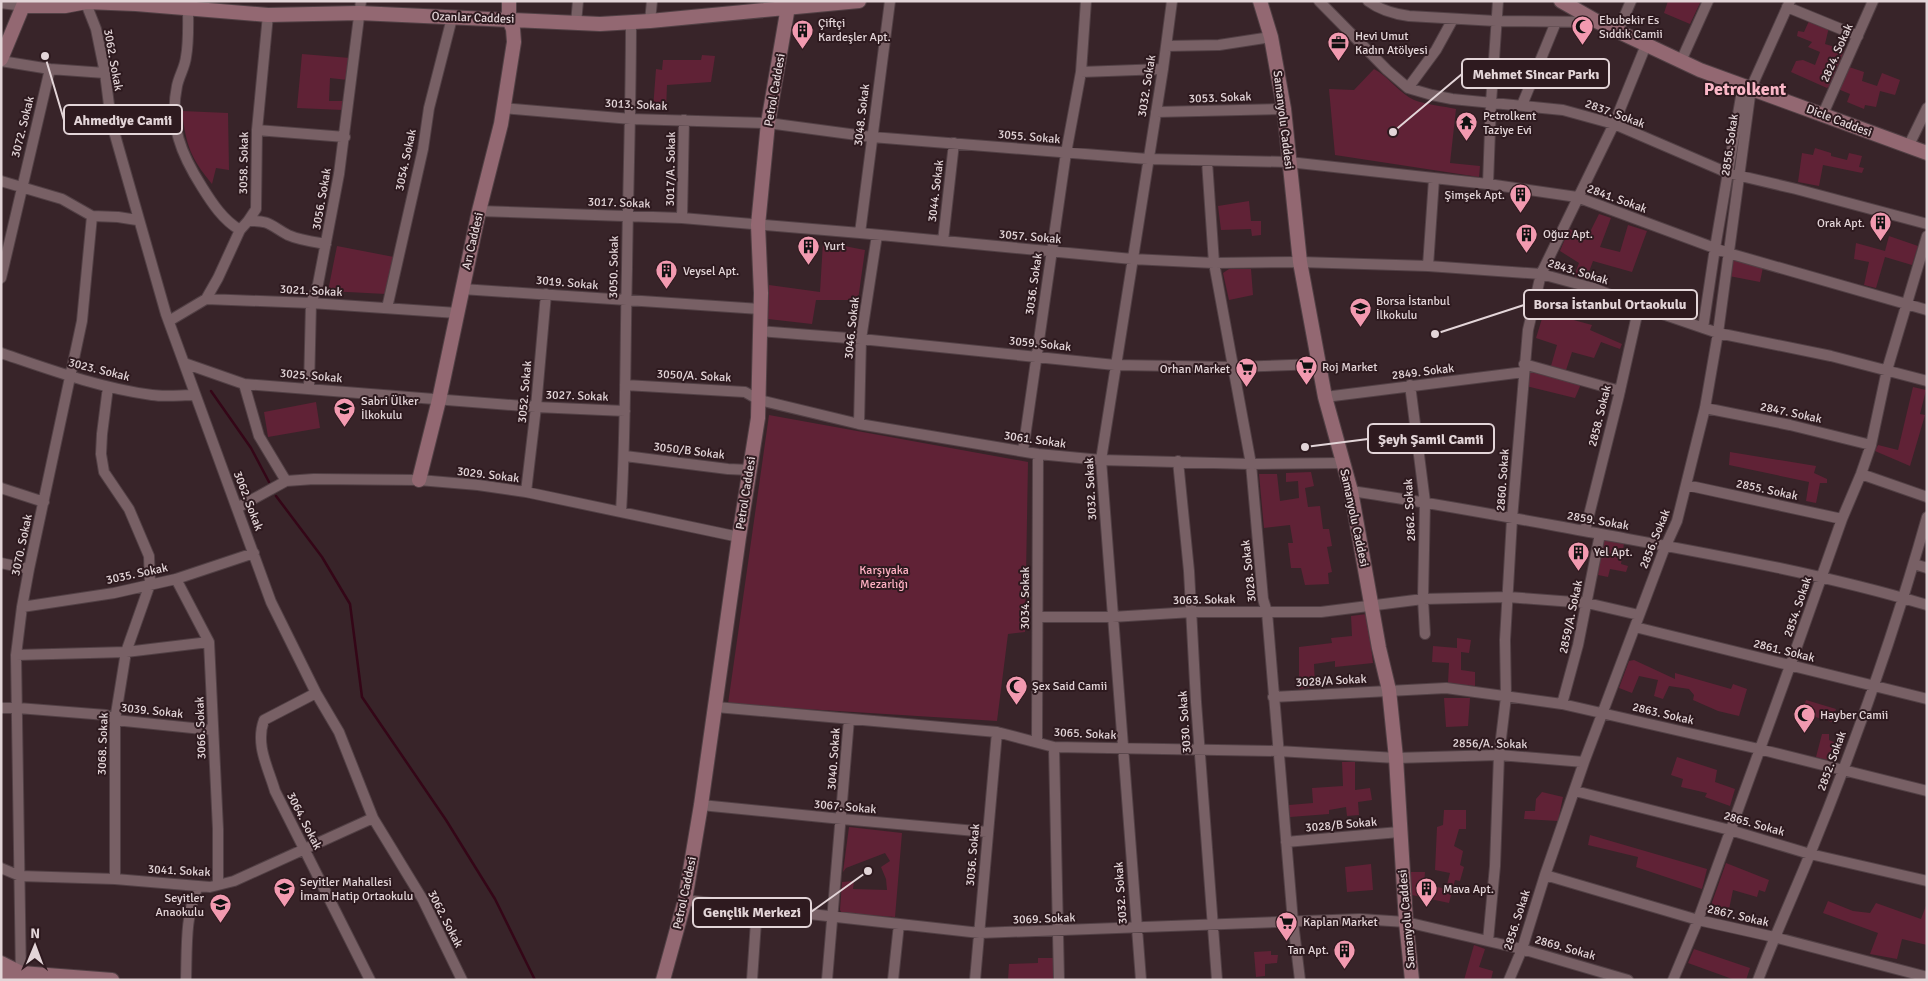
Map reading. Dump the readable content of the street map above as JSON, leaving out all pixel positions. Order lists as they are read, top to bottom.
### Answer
{
  "streets": {
    "street": [
      "Ozanlar Caddesi",
      "2824. Sokak",
      "3062. Sokak",
      "3032. Sokak",
      "Petrol Caddesi",
      "3053. Sokak",
      "3013. Sokak",
      "2837. Sokak",
      "3048. Sokak",
      "Samanyolu Caddesi",
      "Dicle Caddesi",
      "3072. Sokak",
      "3055. Sokak",
      "2856. Sokak",
      "3054. Sokak",
      "3058. Sokak",
      "3017/A. Sokak",
      "3044. Sokak",
      "3056. Sokak",
      "2841. Sokak",
      "3017. Sokak",
      "3057. Sokak",
      "Arı Caddesi",
      "3050. Sokak",
      "2843. Sokak",
      "3019. Sokak",
      "3036. Sokak",
      "3021. Sokak",
      "3046. Sokak",
      "3059. Sokak",
      "3023. Sokak",
      "2849. Sokak",
      "3025. Sokak",
      "3050/A. Sokak",
      "3052. Sokak",
      "3027. Sokak",
      "2847. Sokak",
      "2858. Sokak",
      "3061. Sokak",
      "3050/B Sokak",
      "3029. Sokak",
      "2860. Sokak",
      "2855. Sokak",
      "2862. Sokak",
      "2859. Sokak",
      "3070. Sokak",
      "3028. Sokak",
      "3035. Sokak",
      "3034. Sokak",
      "3063. Sokak",
      "2854. Sokak",
      "2859/A. Sokak",
      "2861. Sokak",
      "3028/A Sokak",
      "3039. Sokak",
      "2863. Sokak",
      "3030. Sokak",
      "3066. Sokak",
      "3065. Sokak",
      "3068. Sokak",
      "2856/A. Sokak",
      "3040. Sokak",
      "2852. Sokak",
      "3067. Sokak",
      "3064. Sokak",
      "2865. Sokak",
      "3028/B Sokak",
      "3041. Sokak",
      "2867. Sokak",
      "3069. Sokak",
      "2869. Sokak"
    ]
  },
  "crossings": [
    ["Ozanlar Caddesi", "3062. Sokak"],
    ["Ozanlar Caddesi", "Petrol Caddesi"],
    ["Ozanlar Caddesi", "3054. Sokak"],
    ["Ozanlar Caddesi", "3058. Sokak"],
    ["Ozanlar Caddesi", "3056. Sokak"],
    ["Ozanlar Caddesi", "Arı Caddesi"],
    ["Ozanlar Caddesi", "3050. Sokak"],
    ["2824. Sokak", "Dicle Caddesi"],
    ["3062. Sokak", "3023. Sokak"],
    ["3062. Sokak", "3025. Sokak"],
    ["3062. Sokak", "3029. Sokak"],
    ["3062. Sokak", "3035. Sokak"],
    ["3062. Sokak", "3064. Sokak"],
    ["3062. Sokak", "3041. Sokak"],
    ["3032. Sokak", "3053. Sokak"],
    ["3032. Sokak", "3055. Sokak"],
    ["3032. Sokak", "3057. Sokak"],
    ["3032. Sokak", "3059. Sokak"],
    ["3032. Sokak", "3061. Sokak"],
    ["3032. Sokak", "3063. Sokak"],
    ["3032. Sokak", "3065. Sokak"],
    ["3032. Sokak", "3069. Sokak"],
    ["Petrol Caddesi", "3013. Sokak"],
    ["Petrol Caddesi", "3055. Sokak"],
    ["Petrol Caddesi", "3017. Sokak"],
    ["Petrol Caddesi", "3057. Sokak"],
    ["Petrol Caddesi", "3019. Sokak"],
    ["Petrol Caddesi", "3059. Sokak"],
    ["Petrol Caddesi", "3050/A. Sokak"],
    ["Petrol Caddesi", "3061. Sokak"],
    ["Petrol Caddesi", "3050/B Sokak"],
    ["Petrol Caddesi", "3029. Sokak"],
    ["Petrol Caddesi", "3065. Sokak"],
    ["Petrol Caddesi", "3067. Sokak"],
    ["Petrol Caddesi", "3069. Sokak"],
    ["3053. Sokak", "Samanyolu Caddesi"],
    ["3013. Sokak", "3055. Sokak"],
    ["3013. Sokak", "3017/A. Sokak"],
    ["3013. Sokak", "Arı Caddesi"],
    ["3013. Sokak", "3050. Sokak"],
    ["2837. Sokak", "2856. Sokak"],
    ["2837. Sokak", "2860. Sokak"],
    ["3048. Sokak", "3055. Sokak"],
    ["3048. Sokak", "3057. Sokak"],
    ["Samanyolu Caddesi", "3055. Sokak"],
    ["Samanyolu Caddesi", "2841. Sokak"],
    ["Samanyolu Caddesi", "3057. Sokak"],
    ["Samanyolu Caddesi", "2843. Sokak"],
    ["Samanyolu Caddesi", "3059. Sokak"],
    ["Samanyolu Caddesi", "2849. Sokak"],
    ["Samanyolu Caddesi", "3061. Sokak"],
    ["Samanyolu Caddesi", "2859. Sokak"],
    ["Samanyolu Caddesi", "3063. Sokak"],
    ["Samanyolu Caddesi", "3028/A Sokak"],
    ["Samanyolu Caddesi", "2863. Sokak"],
    ["Samanyolu Caddesi", "3065. Sokak"],
    ["Samanyolu Caddesi", "2856/A. Sokak"],
    ["Samanyolu Caddesi", "3028/B Sokak"],
    ["Samanyolu Caddesi", "3069. Sokak"],
    ["Samanyolu Caddesi", "2869. Sokak"],
    ["Dicle Caddesi", "2856. Sokak"],
    ["Dicle Caddesi", "2860. Sokak"],
    ["3055. Sokak", "3044. Sokak"],
    ["3055. Sokak", "2841. Sokak"],
    ["3055. Sokak", "3036. Sokak"],
    ["3055. Sokak", "3028. Sokak"],
    ["2856. Sokak", "2841. Sokak"],
    ["2856. Sokak", "2843. Sokak"],
    ["2856. Sokak", "2847. Sokak"],
    ["2856. Sokak", "2855. Sokak"],
    ["2856. Sokak", "2859. Sokak"],
    ["2856. Sokak", "2861. Sokak"],
    ["2856. Sokak", "2863. Sokak"],
    ["2856. Sokak", "2856/A. Sokak"],
    ["2856. Sokak", "2865. Sokak"],
    ["2856. Sokak", "2867. Sokak"],
    ["2856. Sokak", "2869. Sokak"],
    ["3054. Sokak", "3021. Sokak"],
    ["3058. Sokak", "3021. Sokak"],
    ["3017/A. Sokak", "3017. Sokak"],
    ["3044. Sokak", "3057. Sokak"],
    ["3056. Sokak", "3021. Sokak"],
    ["3056. Sokak", "3025. Sokak"],
    ["2841. Sokak", "2860. Sokak"],
    ["2841. Sokak", "2854. Sokak"],
    ["3017. Sokak", "3057. Sokak"],
    ["3017. Sokak", "Arı Caddesi"],
    ["3017. Sokak", "3050. Sokak"],
    ["3057. Sokak", "2843. Sokak"],
    ["3057. Sokak", "3036. Sokak"],
    ["3057. Sokak", "3046. Sokak"],
    ["3057. Sokak", "3028. Sokak"],
    ["Arı Caddesi", "3019. Sokak"],
    ["Arı Caddesi", "3021. Sokak"],
    ["Arı Caddesi", "3025. Sokak"],
    ["Arı Caddesi", "3027. Sokak"],
    ["Arı Caddesi", "3029. Sokak"],
    ["3050. Sokak", "3019. Sokak"],
    ["3050. Sokak", "3050/A. Sokak"],
    ["3050. Sokak", "3027. Sokak"],
    ["3050. Sokak", "3050/B Sokak"],
    ["3050. Sokak", "3029. Sokak"],
    ["2843. Sokak", "2858. Sokak"],
    ["2843. Sokak", "2860. Sokak"],
    ["2843. Sokak", "2854. Sokak"],
    ["3019. Sokak", "3052. Sokak"],
    ["3036. Sokak", "3059. Sokak"],
    ["3036. Sokak", "3061. Sokak"],
    ["3036. Sokak", "3065. Sokak"],
    ["3036. Sokak", "3067. Sokak"],
    ["3036. Sokak", "3069. Sokak"],
    ["3046. Sokak", "3059. Sokak"],
    ["3046. Sokak", "3061. Sokak"],
    ["3059. Sokak", "3028. Sokak"],
    ["3023. Sokak", "3070. Sokak"],
    ["2849. Sokak", "2858. Sokak"],
    ["2849. Sokak", "2860. Sokak"],
    ["2849. Sokak", "2862. Sokak"],
    ["3025. Sokak", "3027. Sokak"],
    ["3050/A. Sokak", "3061. Sokak"],
    ["3052. Sokak", "3027. Sokak"],
    ["3052. Sokak", "3029. Sokak"],
    ["2847. Sokak", "2854. Sokak"],
    ["2858. Sokak", "2859. Sokak"],
    ["3061. Sokak", "3028. Sokak"],
    ["3061. Sokak", "3034. Sokak"],
    ["3061. Sokak", "3030. Sokak"],
    ["2860. Sokak", "2859. Sokak"],
    ["2860. Sokak", "2863. Sokak"],
    ["2860. Sokak", "2856/A. Sokak"],
    ["2860. Sokak", "2869. Sokak"],
    ["2855. Sokak", "2854. Sokak"],
    ["2862. Sokak", "2859. Sokak"],
    ["2859. Sokak", "2854. Sokak"],
    ["2859. Sokak", "2859/A. Sokak"],
    ["2859. Sokak", "2852. Sokak"],
    ["3070. Sokak", "3035. Sokak"],
    ["3070. Sokak", "3039. Sokak"],
    ["3070. Sokak", "3041. Sokak"],
    ["3028. Sokak", "3063. Sokak"],
    ["3028. Sokak", "3028/A Sokak"],
    ["3028. Sokak", "3065. Sokak"],
    ["3028. Sokak", "3028/B Sokak"],
    ["3028. Sokak", "3069. Sokak"],
    ["3035. Sokak", "3066. Sokak"],
    ["3035. Sokak", "3068. Sokak"],
    ["3034. Sokak", "3063. Sokak"],
    ["3034. Sokak", "3065. Sokak"],
    ["3063. Sokak", "3030. Sokak"],
    ["2854. Sokak", "2861. Sokak"],
    ["2854. Sokak", "2863. Sokak"],
    ["2854. Sokak", "2865. Sokak"],
    ["2854. Sokak", "2867. Sokak"],
    ["2859/A. Sokak", "2863. Sokak"],
    ["2861. Sokak", "2852. Sokak"],
    ["3028/A Sokak", "2863. Sokak"],
    ["3039. Sokak", "3066. Sokak"],
    ["3039. Sokak", "3068. Sokak"],
    ["2863. Sokak", "2852. Sokak"],
    ["3030. Sokak", "3065. Sokak"],
    ["3030. Sokak", "3069. Sokak"],
    ["3066. Sokak", "3041. Sokak"],
    ["3065. Sokak", "2856/A. Sokak"],
    ["3065. Sokak", "3040. Sokak"],
    ["3068. Sokak", "3041. Sokak"],
    ["3040. Sokak", "3067. Sokak"],
    ["3040. Sokak", "3069. Sokak"],
    ["2852. Sokak", "2865. Sokak"],
    ["2852. Sokak", "2867. Sokak"],
    ["3064. Sokak", "3041. Sokak"],
    ["3069. Sokak", "2869. Sokak"]
  ],
  "districts": ["Petrolkent"],
  "parks": ["Karşıyaka Mezarlığı"],
  "places": {
    "mosque": ["Ebubekir Es Sıddık Camii", "Şex Said Camii", "Hayber Camii"],
    "building": [
      "Çiftçi Kardeşler Apt.",
      "Şimşek Apt.",
      "Orak Apt.",
      "Oğuz Apt.",
      "Yurt",
      "Veysel Apt.",
      "Yel Apt.",
      "Mava Apt.",
      "Tan Apt."
    ],
    "other": [
      "Ahmediye Camii",
      "Mehmet Sincar Parkı",
      "Borsa İstanbul Ortaokulu",
      "Şeyh Şamil Camii",
      "Gençlik Merkezi"
    ],
    "office": ["Hevi Umut Kadın Atölyesi"],
    "temple": ["Petrolkent Taziye Evi"],
    "school or university": [
      "Borsa İstanbul İlkokulu",
      "Sabri Ülker İlkokulu",
      "Seyitler Mahallesi İmam Hatip Ortaokulu",
      "Seyitler Anaokulu"
    ],
    "supermarket": ["Roj Market", "Orhan Market", "Kaplan Market"]
  },
  "north": "top"
}
